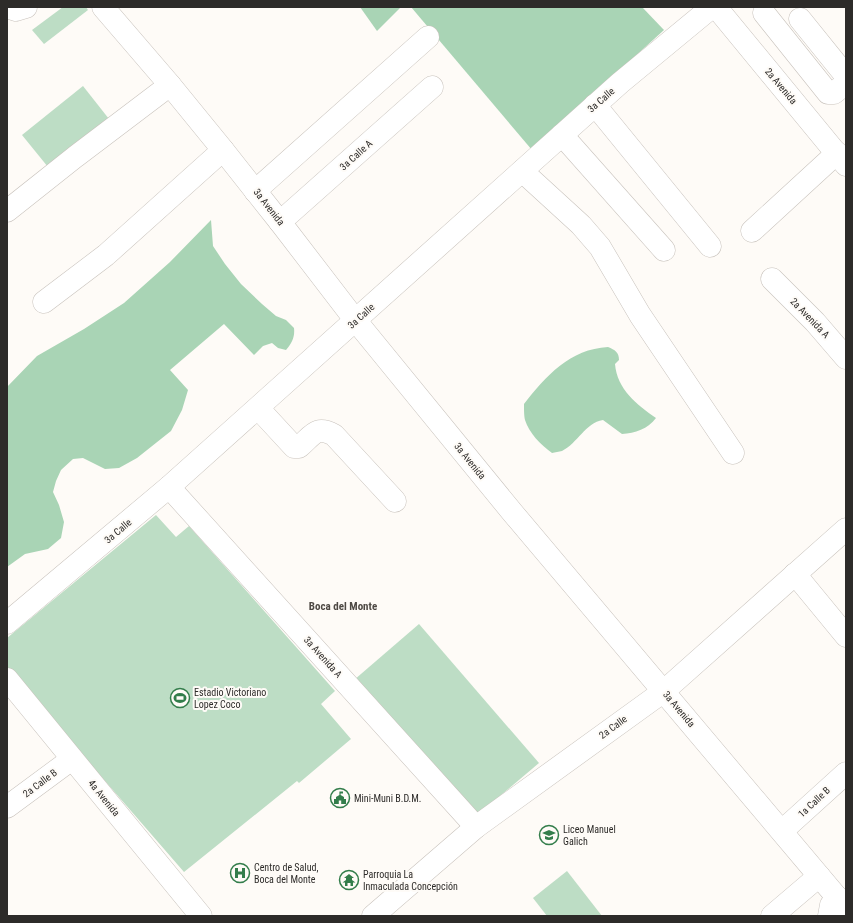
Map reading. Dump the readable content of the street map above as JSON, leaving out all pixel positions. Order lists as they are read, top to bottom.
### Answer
{
  "streets": {
    "street": [
      "2a Avenida",
      "3a Calle",
      "3a Calle A",
      "3a Avenida",
      "2a Avenida A",
      "3a Avenida A",
      "2a Calle",
      "2a Calle B",
      "4a Avenida",
      "1a Calle B"
    ]
  },
  "crossings": [
    ["3a Calle", "3a Avenida"],
    ["3a Calle", "3a Avenida A"],
    ["3a Calle A", "3a Avenida"],
    ["3a Avenida", "2a Calle"],
    ["3a Avenida", "1a Calle B"],
    ["3a Avenida A", "2a Calle"],
    ["2a Calle B", "4a Avenida"]
  ],
  "districts": ["Boca del Monte"],
  "places": {
    "sports": ["Estadio Victoriano Lopez Coco"],
    "public building": ["Mini-Muni B.D.M."],
    "school or university": ["Liceo Manuel Galich"],
    "hospital": ["Centro de Salud, Boca del Monte"],
    "temple": ["Parroquia La Inmaculada Concepción"]
  }
}
